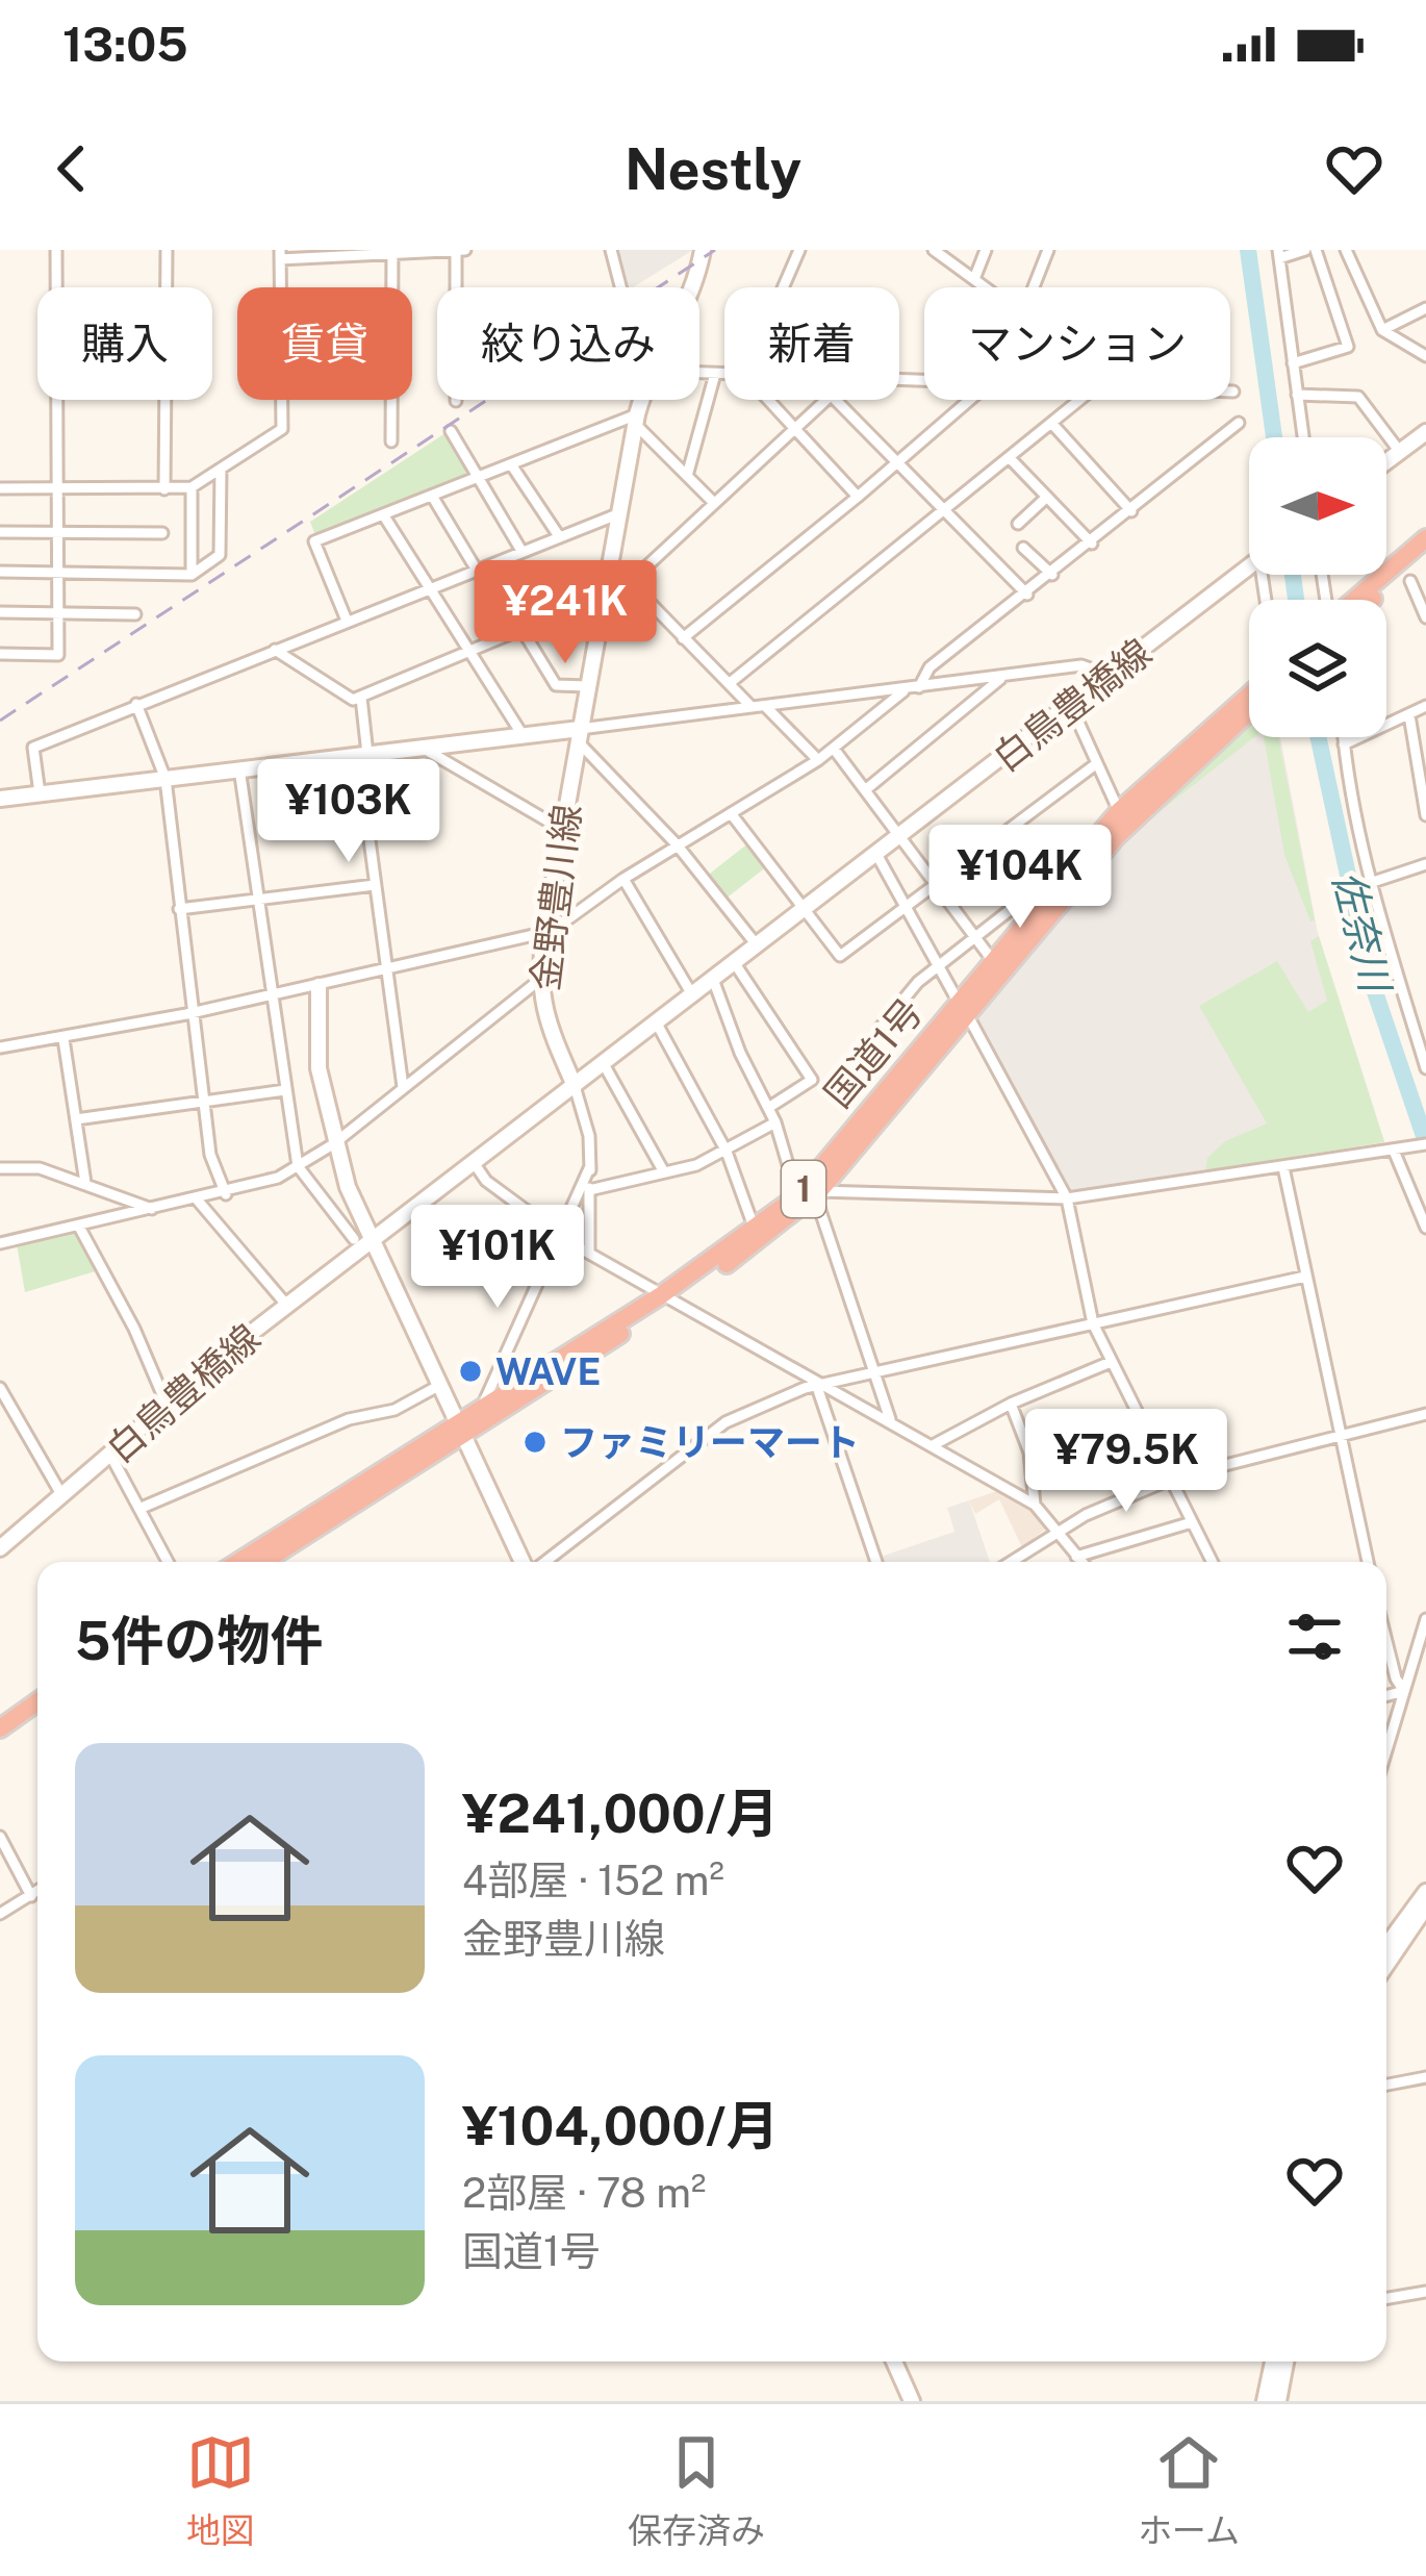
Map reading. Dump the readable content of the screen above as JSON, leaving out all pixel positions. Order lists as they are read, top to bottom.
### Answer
{
  "streets": {
    "highway": ["国道1号", "1"],
    "main road": ["白鳥豊橋線", "金野豊川線"]
  },
  "crossings": [
    ["白鳥豊橋線", "金野豊川線"]
  ],
  "water": ["佐奈川"],
  "places": ["WAVE", "ファミリーマート"],
  "north": "right",
  "page": {
    "status": "13:05",
    "header": "Nestly",
    "chip": [
      "購入",
      "賃貸",
      "絞り込み",
      "新着",
      "マンション"
    ],
    "price": [
      "¥241K",
      "¥103K",
      "¥104K",
      "¥101K",
      "¥79.5K"
    ],
    "heading": "5件の物件",
    "list": [
      {
        "name": "¥241,000/月",
        "note": "4部屋 · 152 m² · 金野豊川線"
      },
      {
        "name": "¥104,000/月",
        "note": "2部屋 · 78 m² · 国道1号"
      }
    ],
    "tabs": ["地図", "保存済み", "ホーム"]
  }
}
